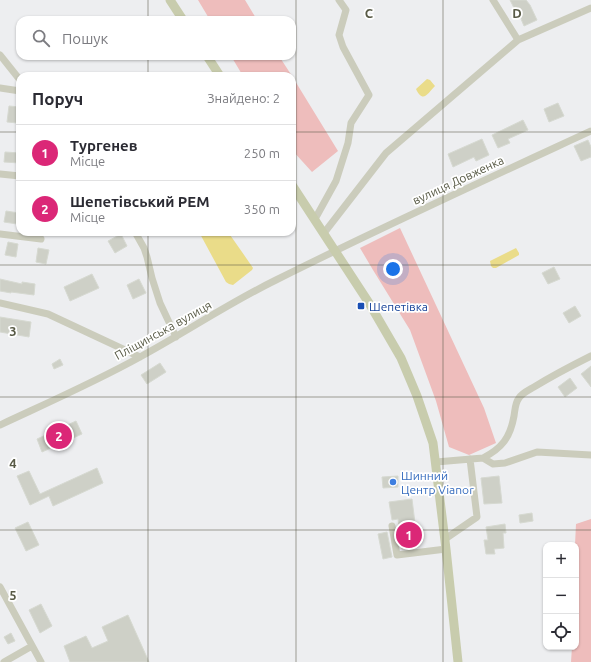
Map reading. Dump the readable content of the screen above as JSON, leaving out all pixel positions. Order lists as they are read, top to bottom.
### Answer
{
  "streets": {
    "street": ["вулиця Довженка", "Пліщинська вулиця"]
  },
  "crossings": [
    ["вулиця Довженка", "Пліщинська вулиця"]
  ],
  "places": {
    "transit": ["Шепетівка"],
    "other": ["Шинний Центр Vianor"]
  },
  "page": {
    "search": "Пошук",
    "heading": ["Поруч", "Знайдено: 2"],
    "list": [
      {
        "mark": "1",
        "name": "Тургенев",
        "note": "Місце",
        "value": "250 m"
      },
      {
        "mark": "2",
        "name": "Шепетівський РЕМ",
        "note": "Місце",
        "value": "350 m"
      }
    ],
    "pins": ["2", "1"],
    "map_buttons": ["+", "−"]
  },
  "grid": {
    "columns": ["C", "D"],
    "rows": ["3", "4", "5"]
  }
}
